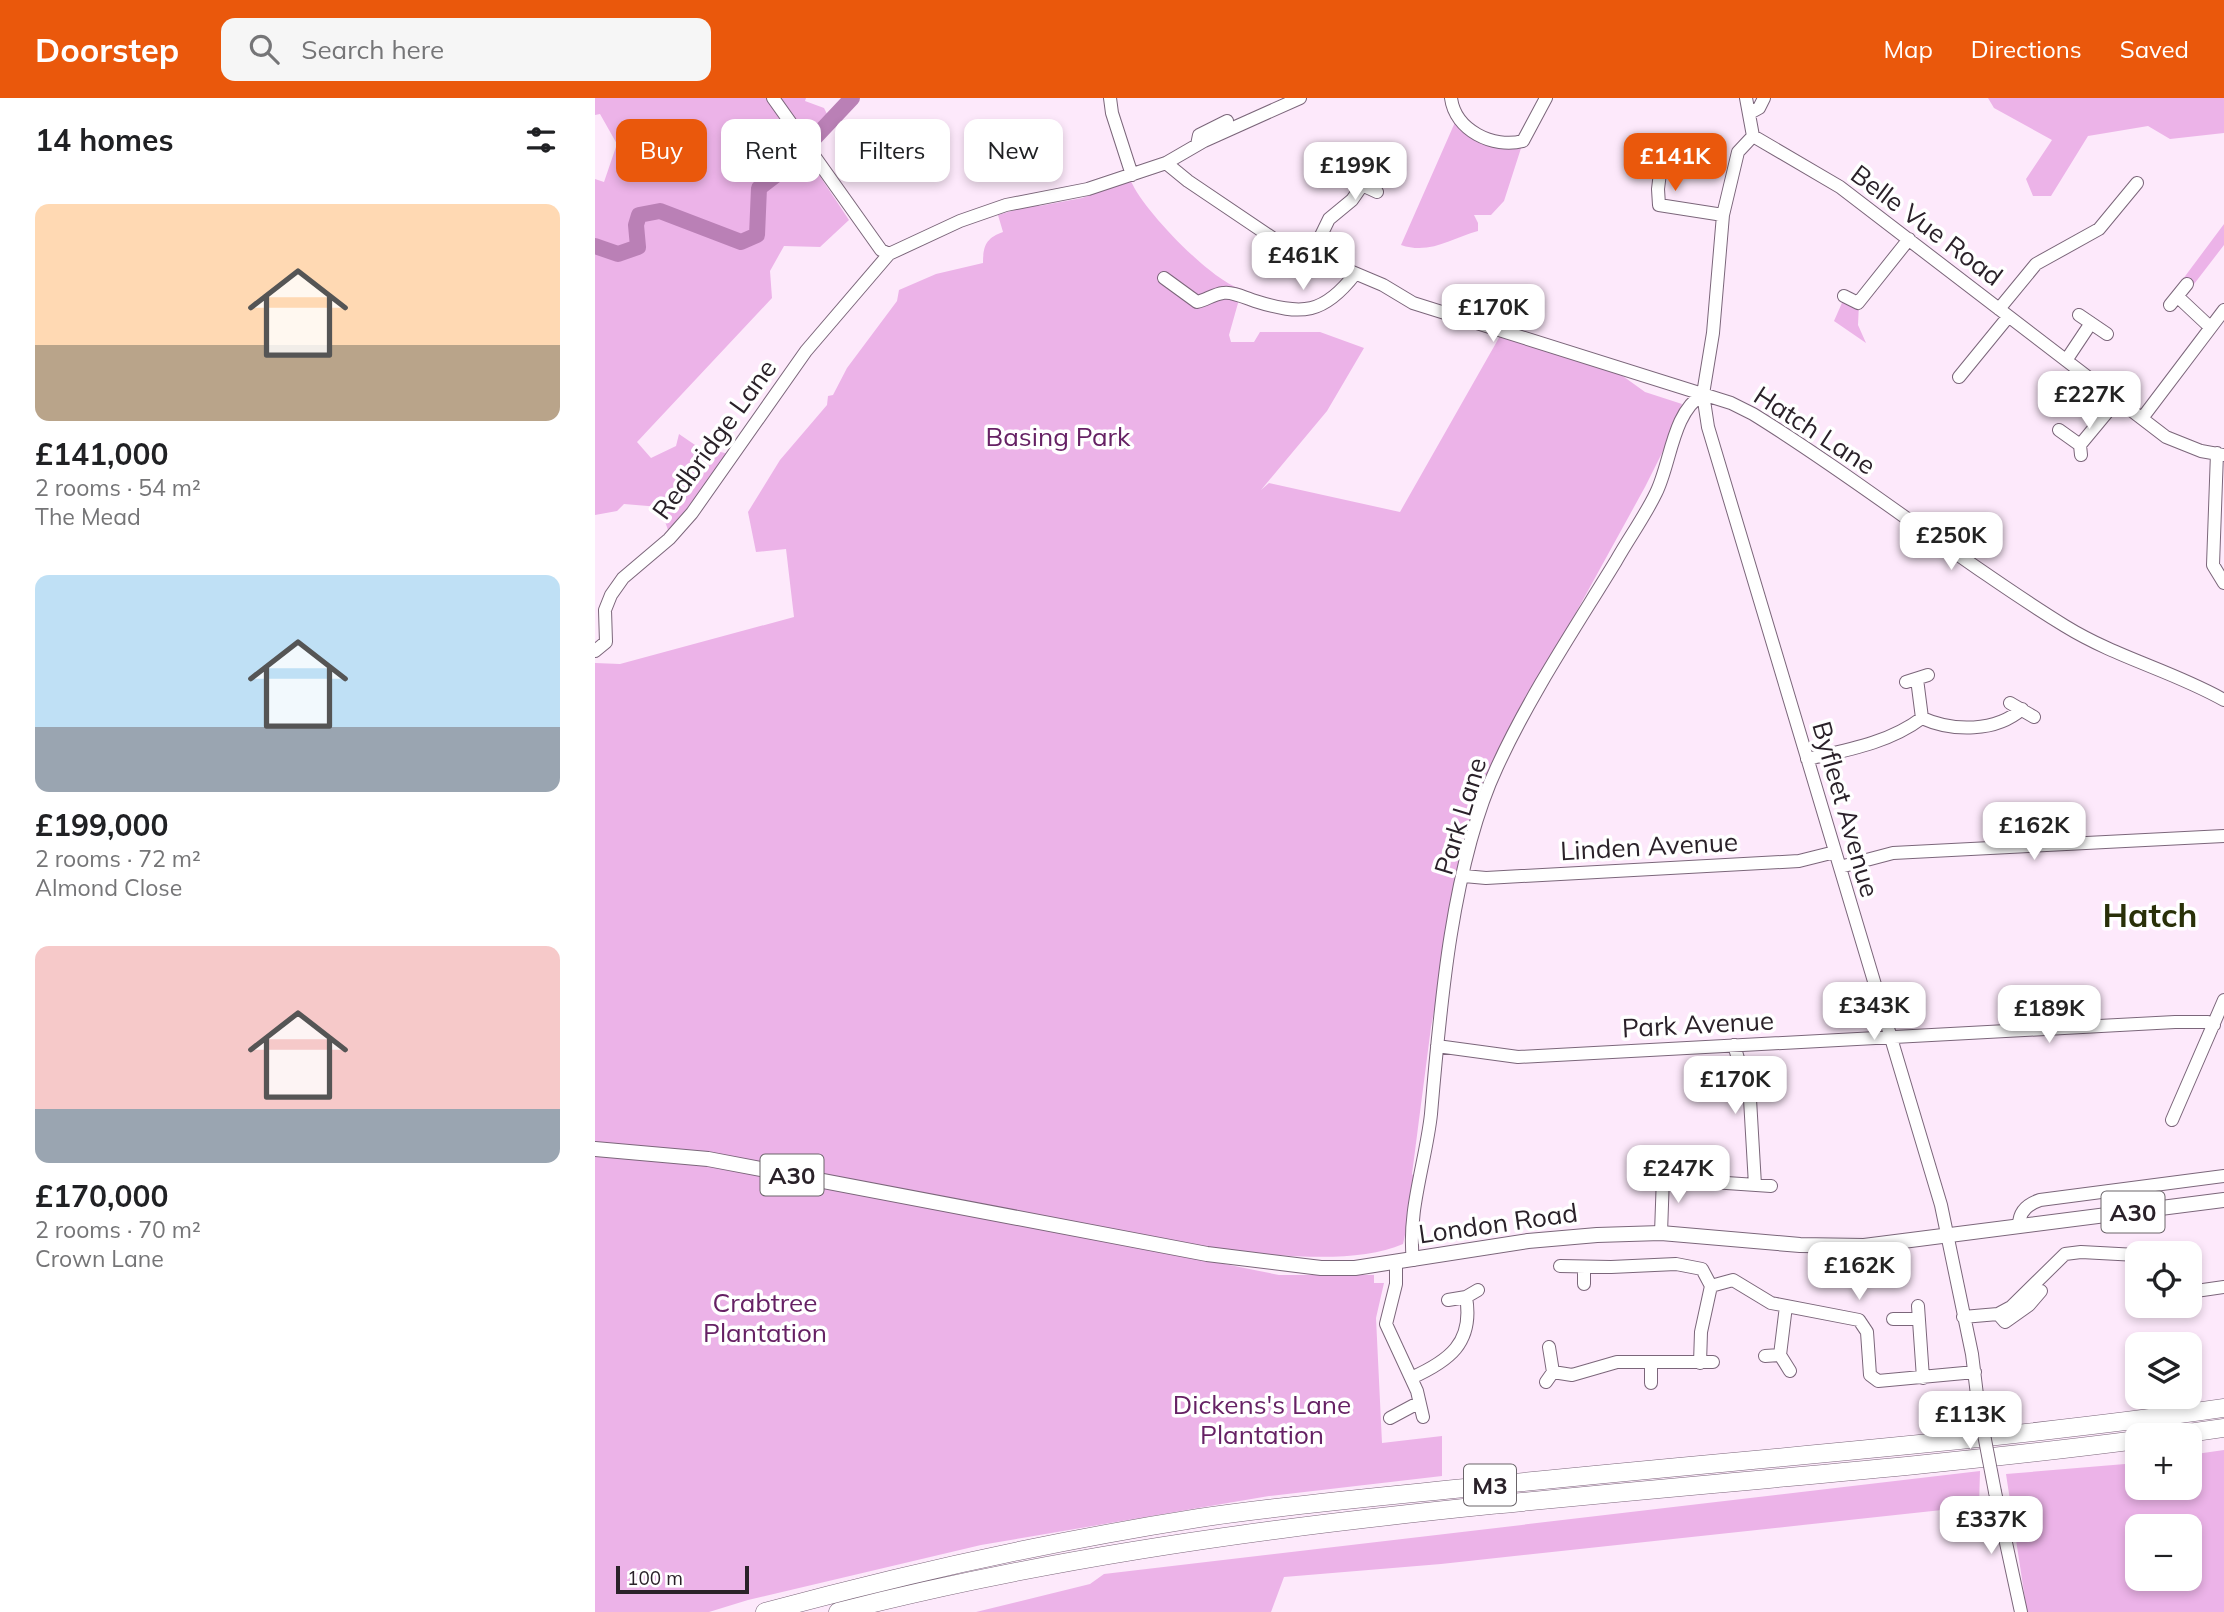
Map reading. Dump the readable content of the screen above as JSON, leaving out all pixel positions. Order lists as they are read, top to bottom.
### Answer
{
  "streets": {
    "highway": ["M3"],
    "main road": ["A30", "London Road"],
    "street": [
      "Belle Vue Road",
      "Hatch Lane",
      "Redbridge Lane",
      "Byfleet Avenue",
      "Park Lane",
      "Linden Avenue",
      "Park Avenue"
    ]
  },
  "crossings": [
    ["Hatch Lane", "Byfleet Avenue"],
    ["Hatch Lane", "Park Lane"],
    ["Byfleet Avenue", "Park Lane"],
    ["Byfleet Avenue", "Linden Avenue"],
    ["Byfleet Avenue", "Park Avenue"],
    ["Byfleet Avenue", "London Road"],
    ["Park Lane", "Linden Avenue"],
    ["Park Lane", "Park Avenue"],
    ["Park Lane", "London Road"]
  ],
  "districts": ["Hatch"],
  "parks": ["Basing Park", "Crabtree Plantation", "Dickens's Lane Plantation"],
  "scale_bar": "100 m",
  "page": {
    "header": "Doorstep",
    "search": "Search here",
    "nav": ["Map", "Directions", "Saved"],
    "heading": "14 homes",
    "chip": [
      "Buy",
      "Rent",
      "Filters",
      "New"
    ],
    "price": [
      "£141K",
      "£199K",
      "£461K",
      "£170K",
      "£227K",
      "£250K",
      "£162K",
      "£343K",
      "£189K",
      "£170K",
      "£247K",
      "£162K",
      "£113K",
      "£337K"
    ],
    "list": [
      {
        "name": "£141,000",
        "note": "2 rooms · 54 m² · The Mead"
      },
      {
        "name": "£199,000",
        "note": "2 rooms · 72 m² · Almond Close"
      },
      {
        "name": "£170,000",
        "note": "2 rooms · 70 m² · Crown Lane"
      }
    ],
    "map_buttons": ["+", "−"],
    "scale": "100 m"
  }
}
